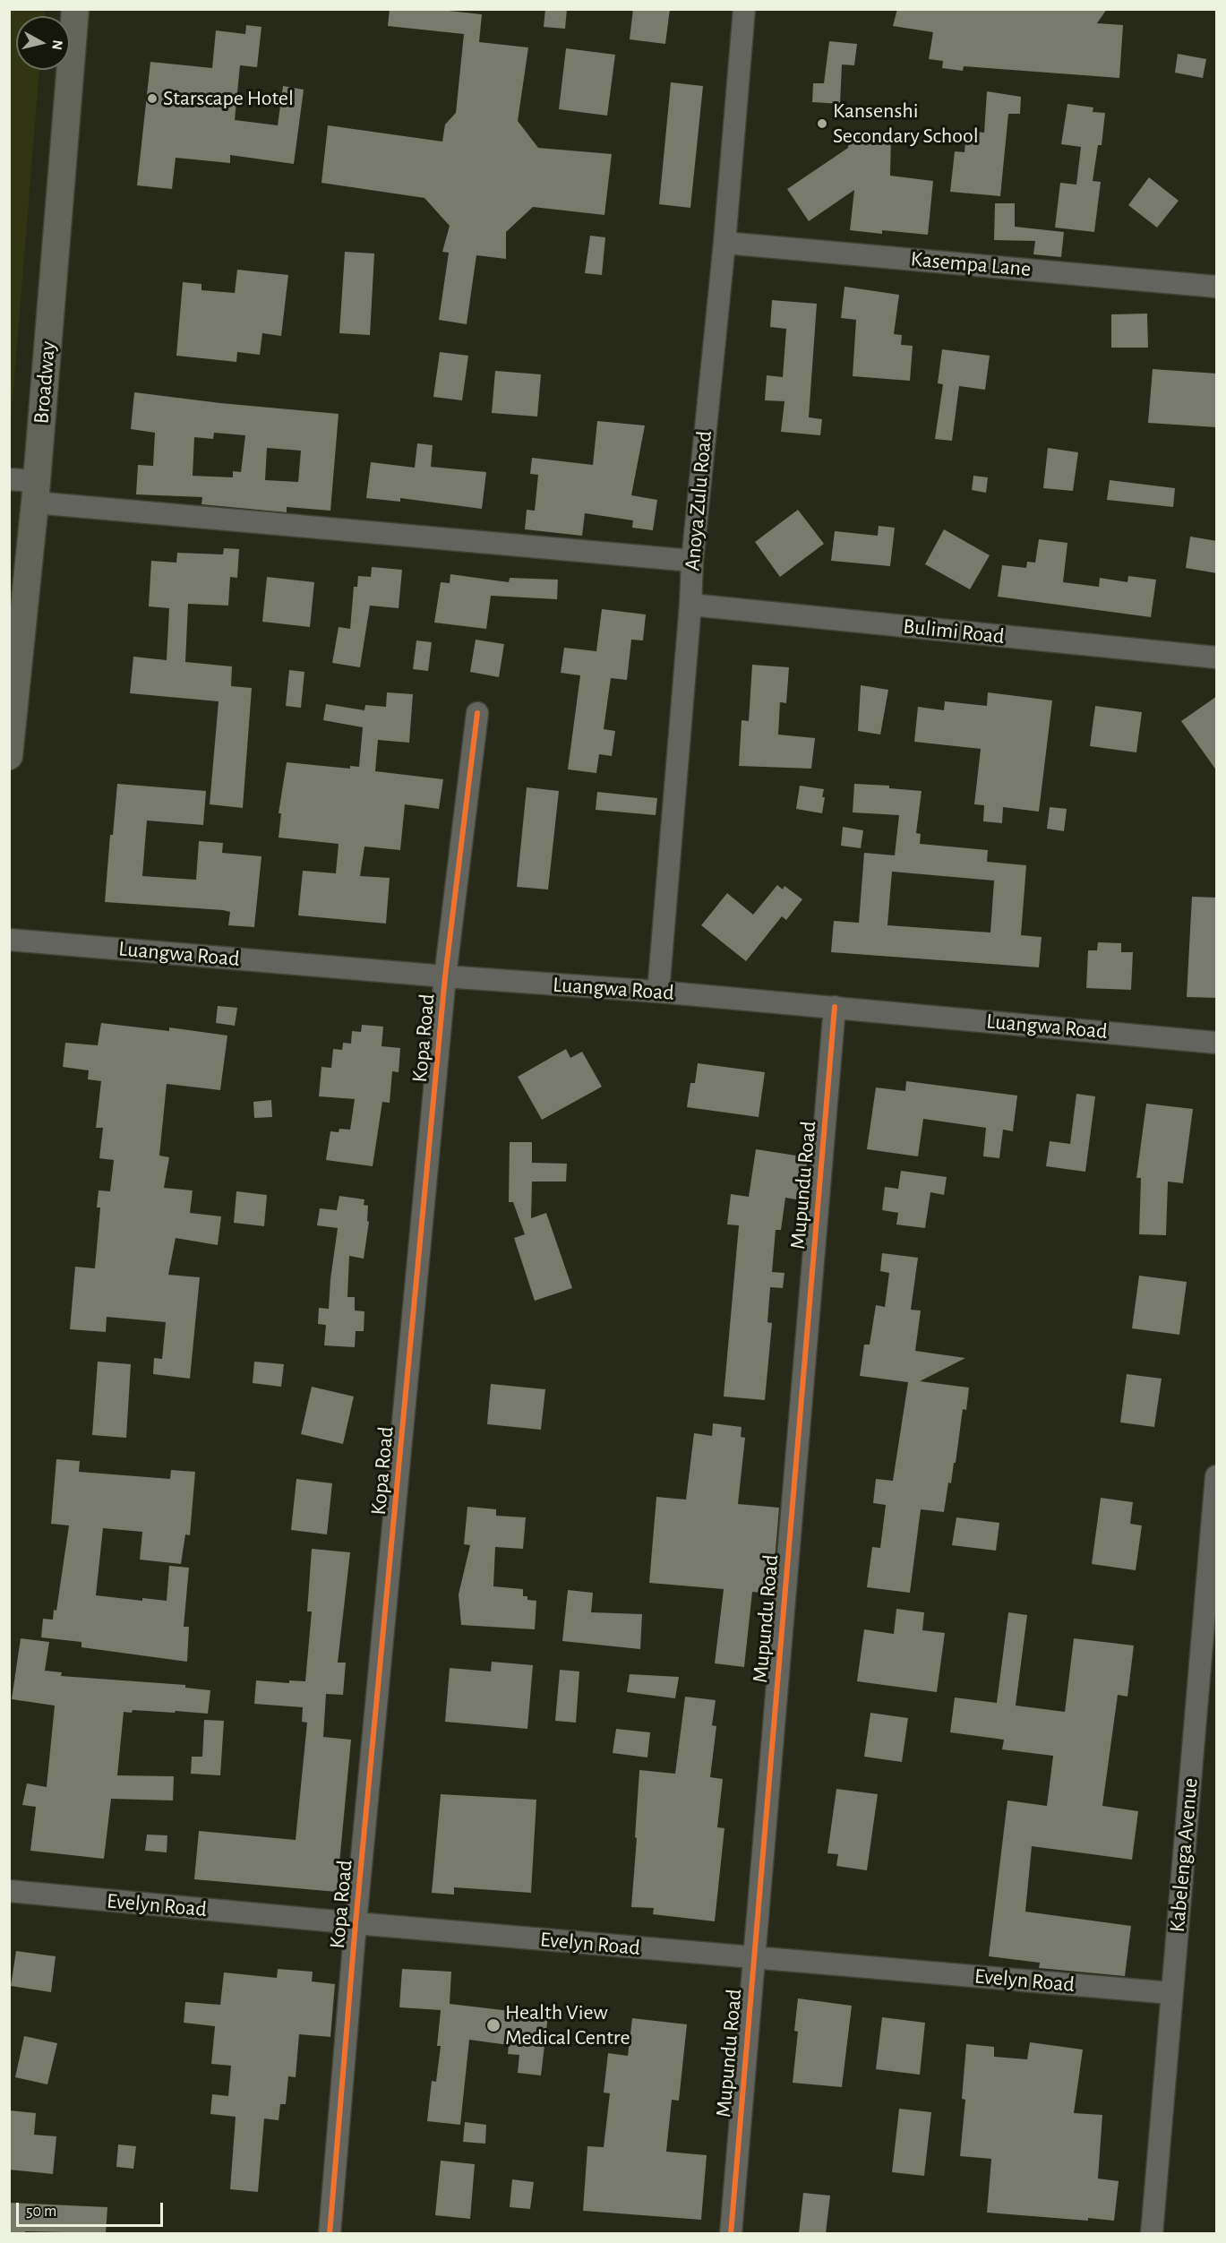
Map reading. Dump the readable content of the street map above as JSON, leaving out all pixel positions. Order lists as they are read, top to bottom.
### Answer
{
  "streets": {
    "main road": ["Broadway"],
    "street": [
      "Kasempa Lane",
      "Anoya Zulu Road",
      "Bulimi Road",
      "Luangwa Road",
      "Kopa Road",
      "Mupundu Road",
      "Kabelenga Avenue",
      "Evelyn Road"
    ]
  },
  "crossings": [
    ["Kasempa Lane", "Anoya Zulu Road"],
    ["Anoya Zulu Road", "Bulimi Road"],
    ["Anoya Zulu Road", "Luangwa Road"],
    ["Luangwa Road", "Kopa Road"],
    ["Luangwa Road", "Mupundu Road"],
    ["Kopa Road", "Evelyn Road"],
    ["Mupundu Road", "Evelyn Road"],
    ["Kabelenga Avenue", "Evelyn Road"]
  ],
  "places": ["Starscape Hotel", "Kansenshi Secondary School", "Health View Medical Centre"],
  "scale_bar": "50 m",
  "north": "right"
}
